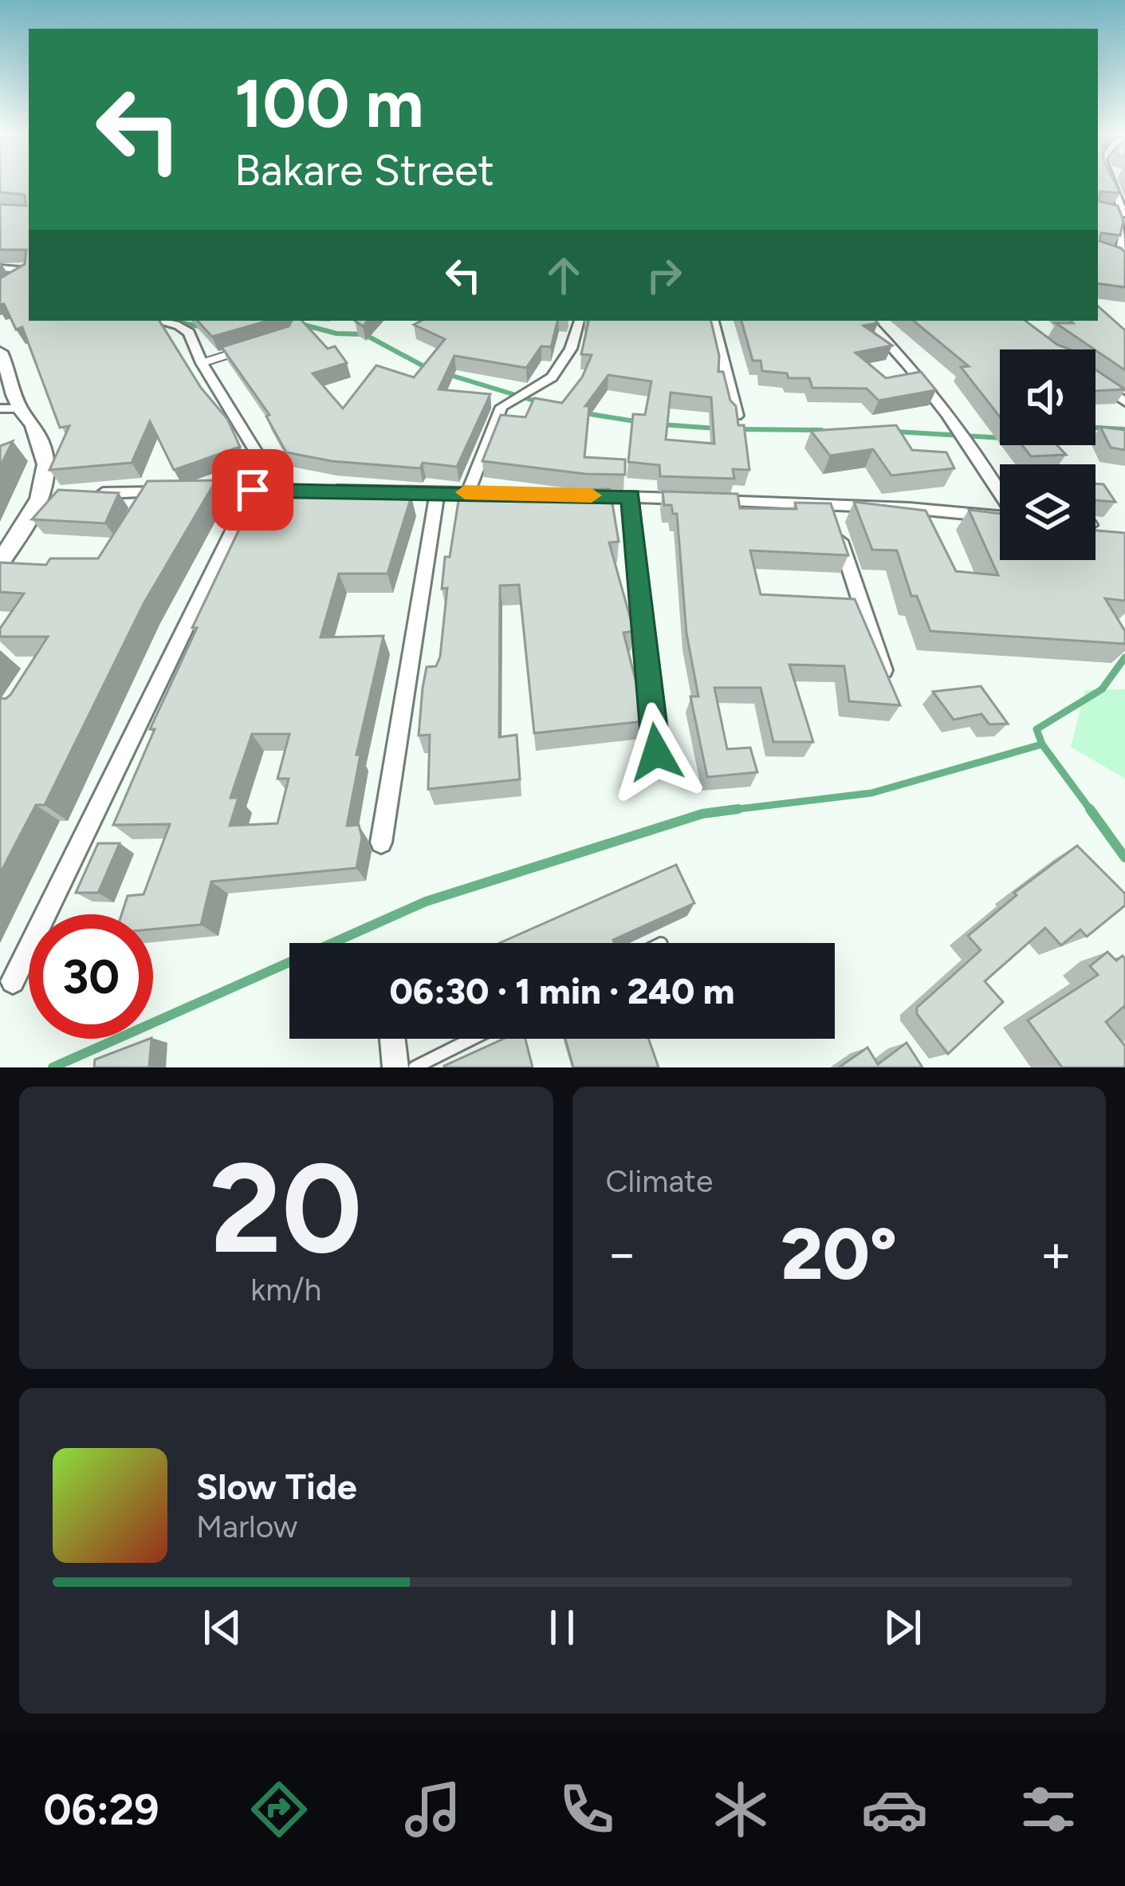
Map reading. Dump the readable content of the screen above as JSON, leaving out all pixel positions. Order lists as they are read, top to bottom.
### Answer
{
  "page": {
    "turn": ["100 m", "Bakare Street"],
    "limit": "30",
    "trip": "06:30 · 1 min · 240 m",
    "tile": [
      ["20", "km/h"],
      "Climate"
    ],
    "heat": ["−", "20°", "+"],
    "song": ["Slow Tide", "Marlow"],
    "tabs": "06:29"
  }
}
